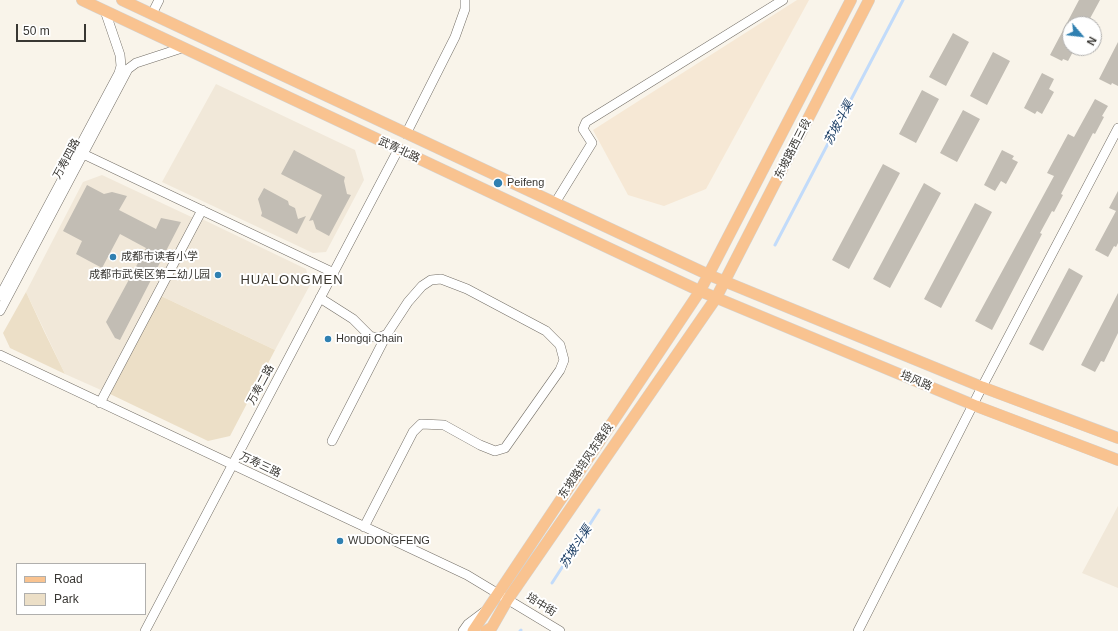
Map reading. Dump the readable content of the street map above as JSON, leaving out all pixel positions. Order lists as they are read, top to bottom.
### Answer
{
  "streets": {
    "main road": [
      "东坡路西三段",
      "武青北路",
      "培风路",
      "东坡路培风东路段"
    ],
    "street": [
      "万寿四路",
      "万寿二路",
      "万寿三路",
      "培中街"
    ]
  },
  "crossings": [
    ["东坡路西三段", "武青北路"],
    ["东坡路西三段", "培风路"],
    ["东坡路西三段", "东坡路培风东路段"],
    ["武青北路", "万寿四路"],
    ["武青北路", "培风路"],
    ["武青北路", "万寿二路"],
    ["武青北路", "东坡路培风东路段"],
    ["培风路", "东坡路培风东路段"],
    ["万寿二路", "万寿三路"],
    ["东坡路培风东路段", "万寿三路"],
    ["东坡路培风东路段", "培中街"],
    ["万寿三路", "培中街"]
  ],
  "districts": ["HUALONGMEN"],
  "water": ["苏坡斗渠"],
  "places": [
    "Peifeng",
    "成都市读者小学",
    "成都市武侯区第二幼儿园",
    "Hongqi Chain",
    "WUDONGFENG"
  ],
  "legend": ["Road", "Park"],
  "scale_bar": "50 m",
  "north": "bottom right"
}
